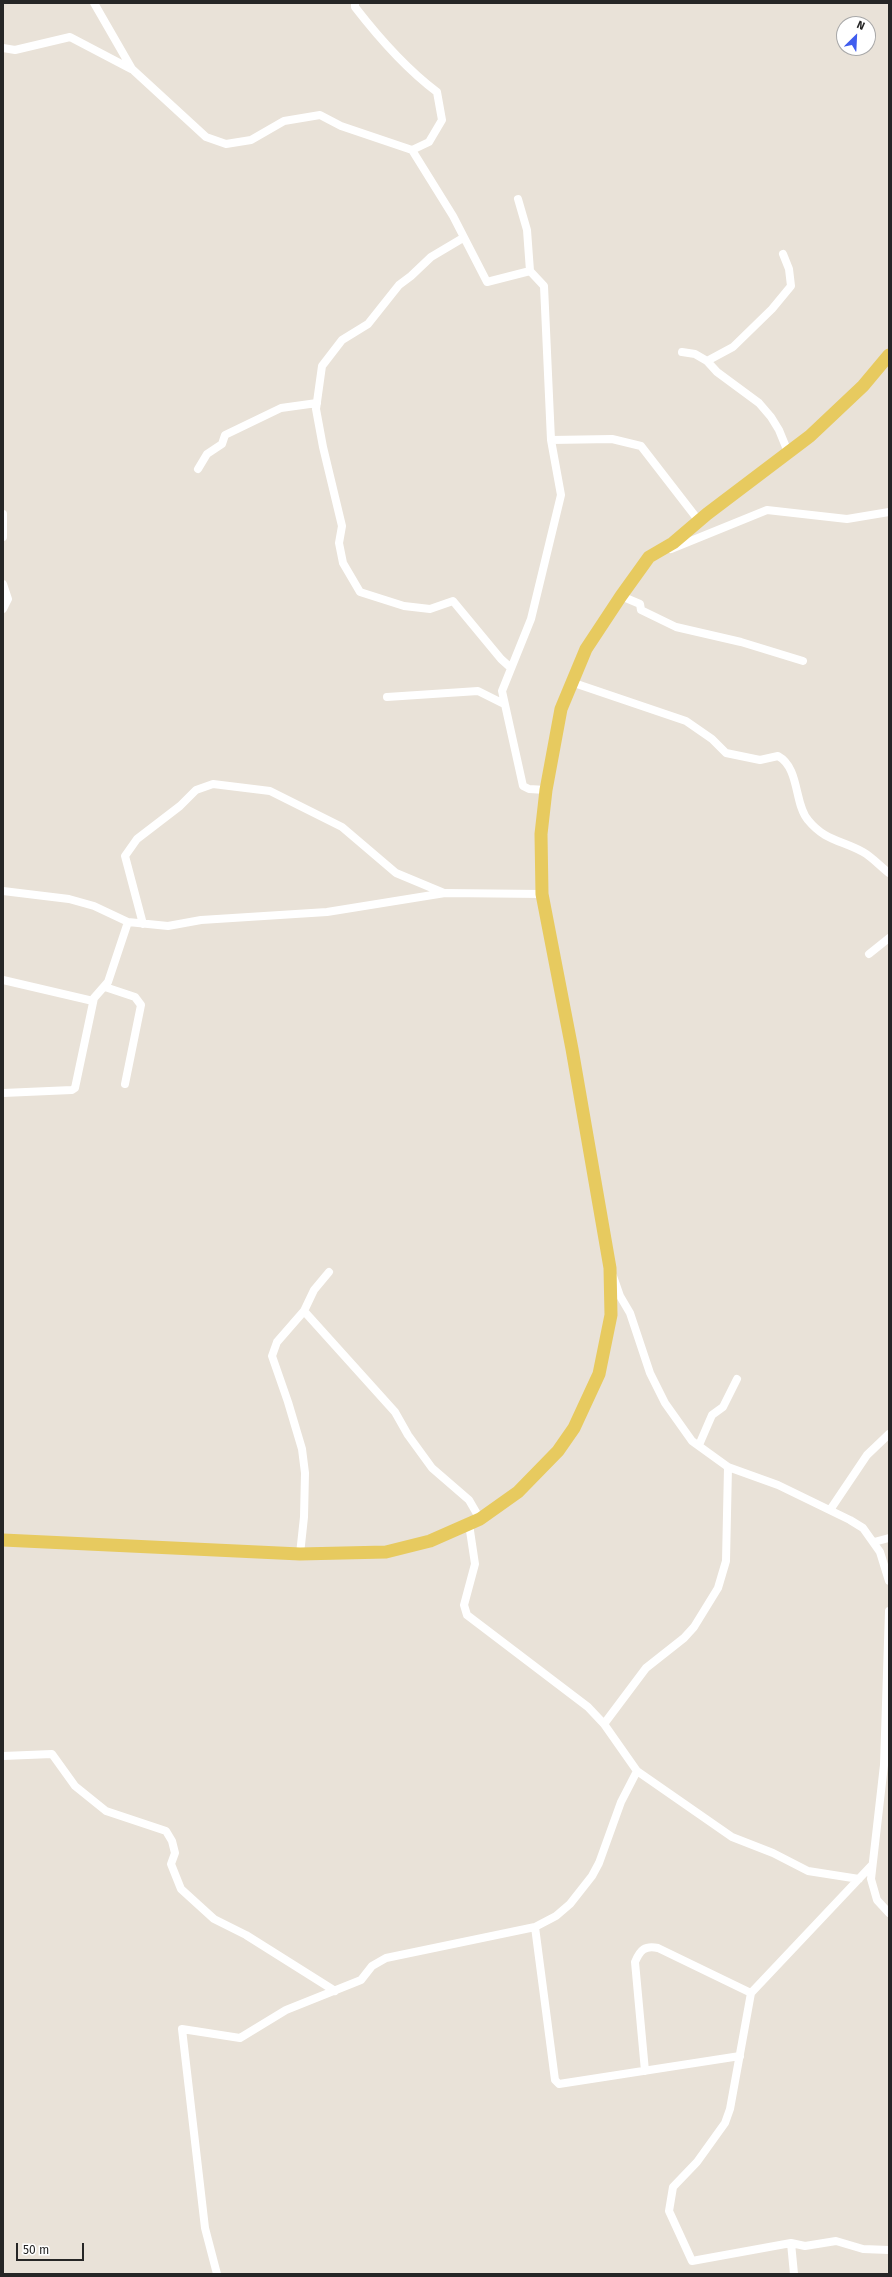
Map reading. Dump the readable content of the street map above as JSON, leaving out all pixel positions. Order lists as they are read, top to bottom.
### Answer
{
  "scale_bar": "50 m",
  "north": "top right"
}
